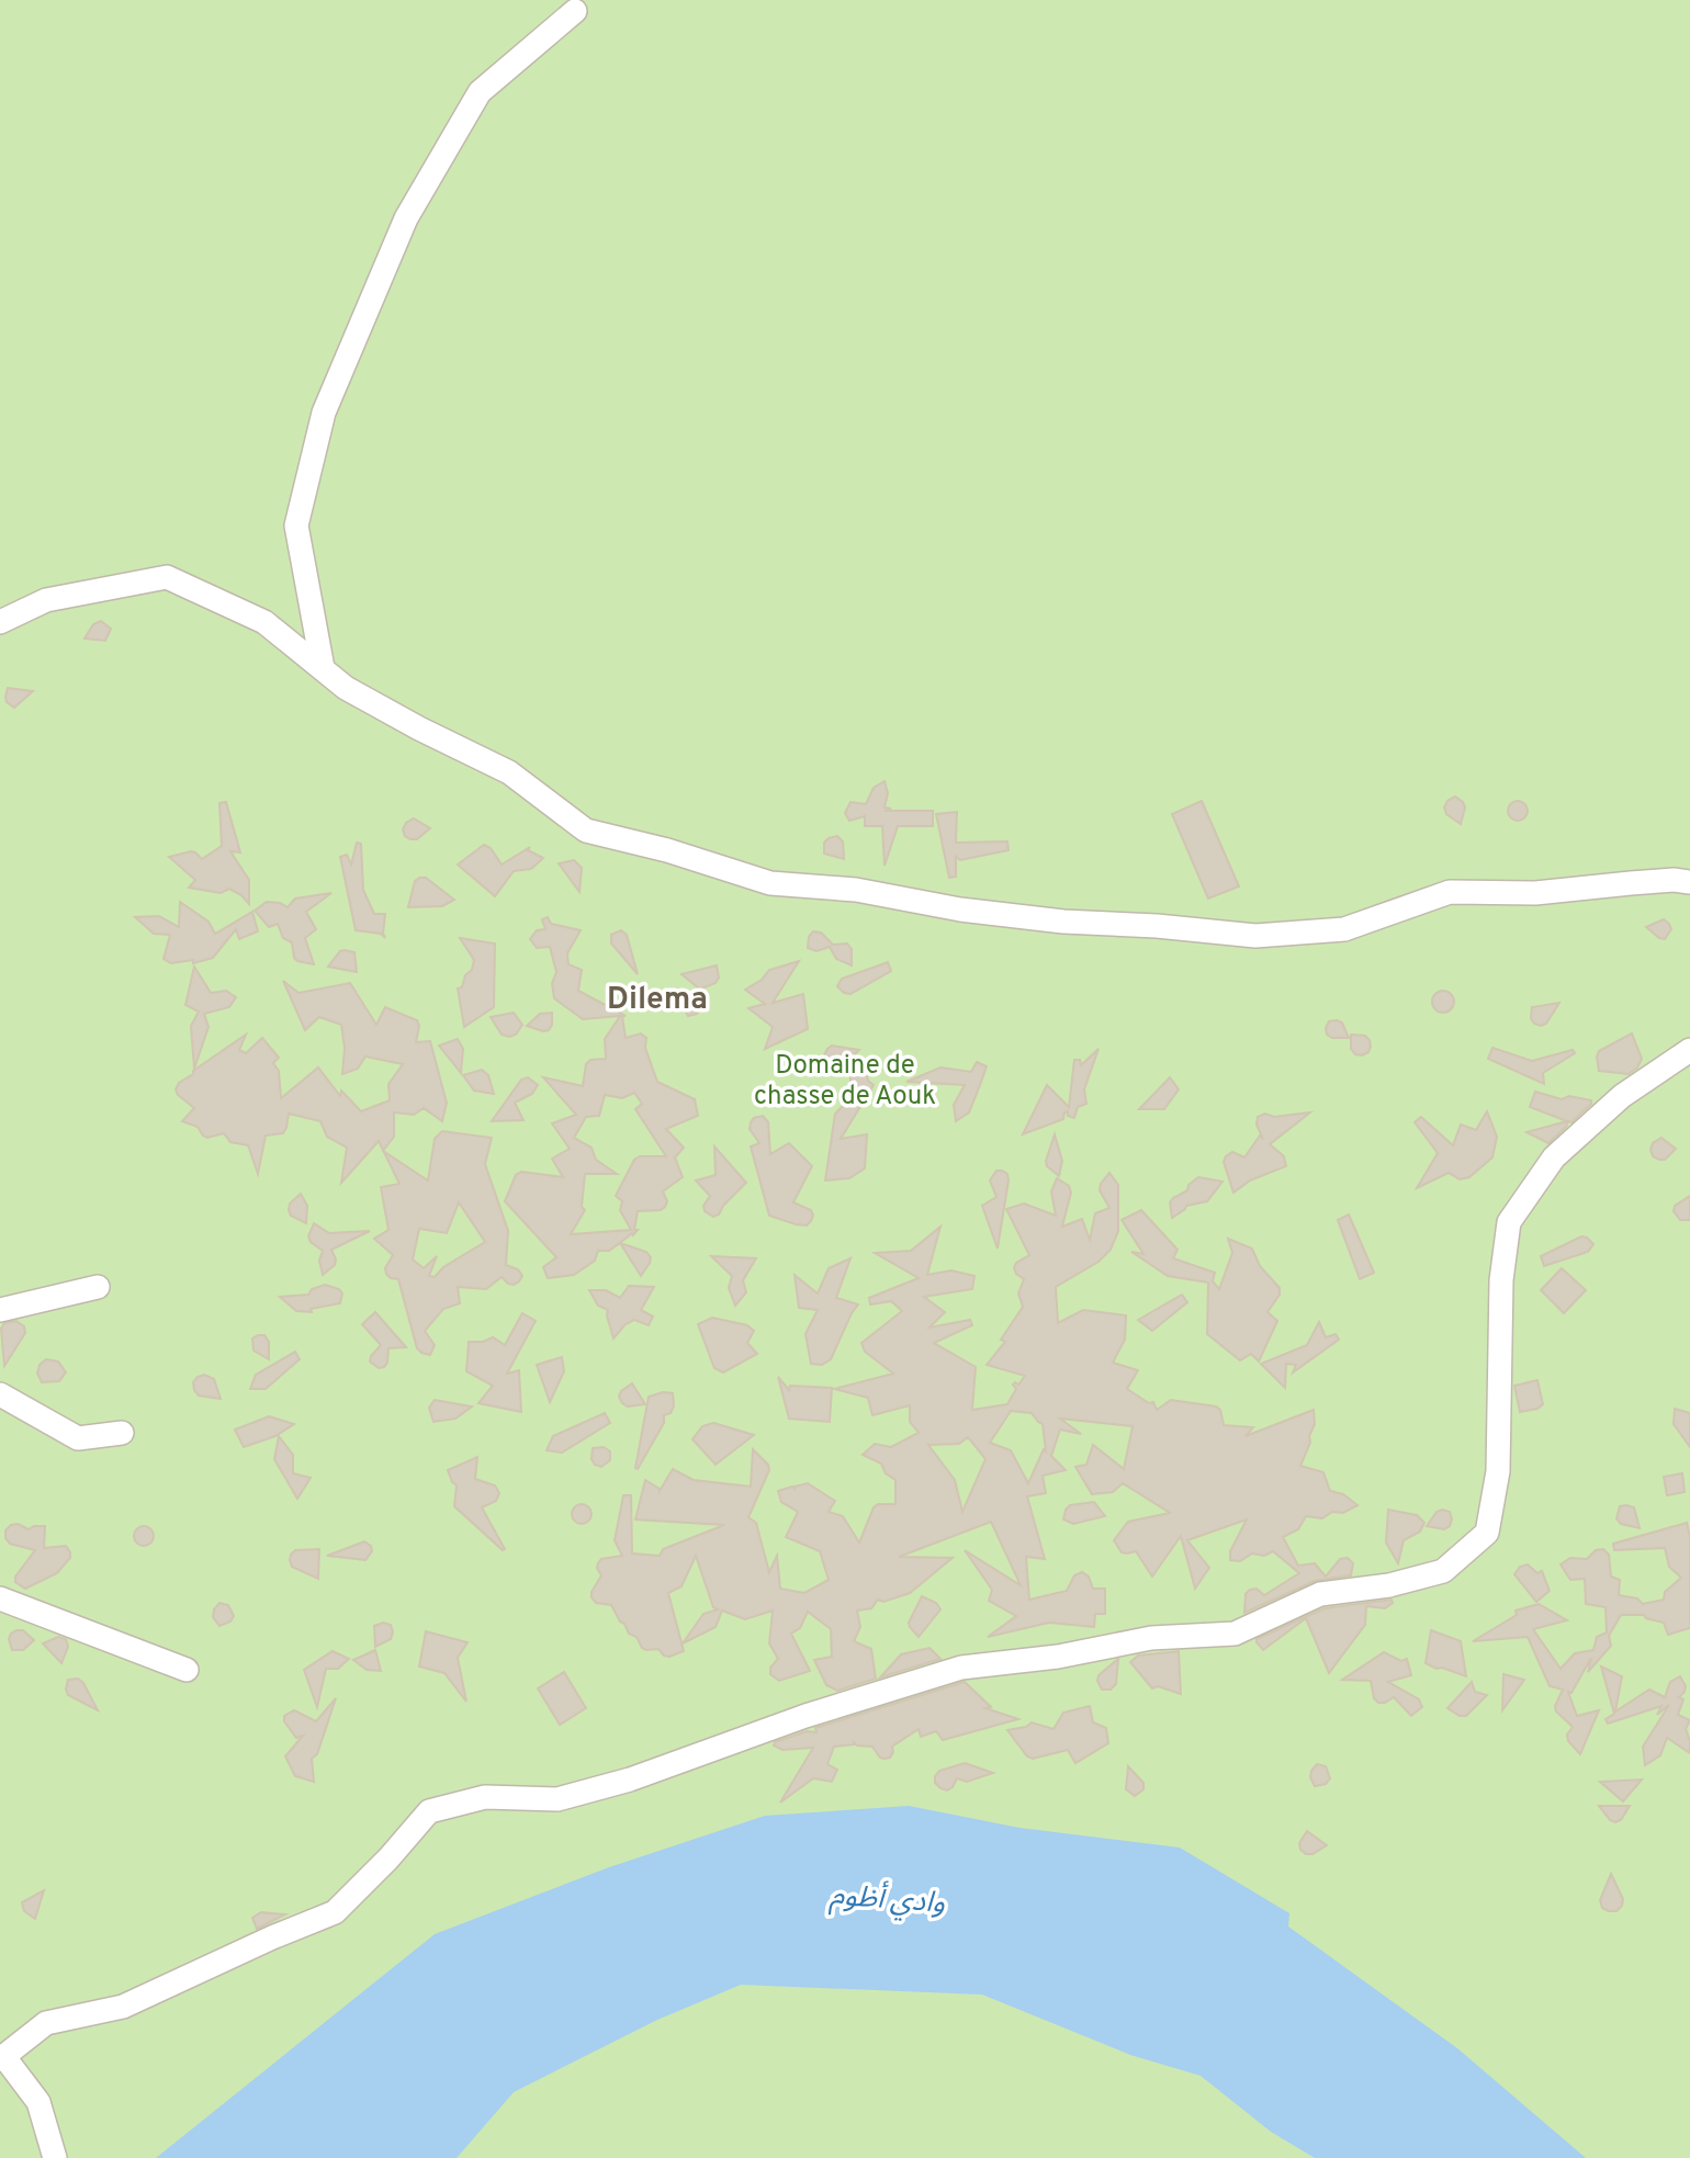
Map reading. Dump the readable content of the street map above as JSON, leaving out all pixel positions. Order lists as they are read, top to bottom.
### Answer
{
  "districts": ["Dilema"],
  "water": ["وادي أظوم"],
  "parks": ["Domaine de chasse de Aouk"]
}
